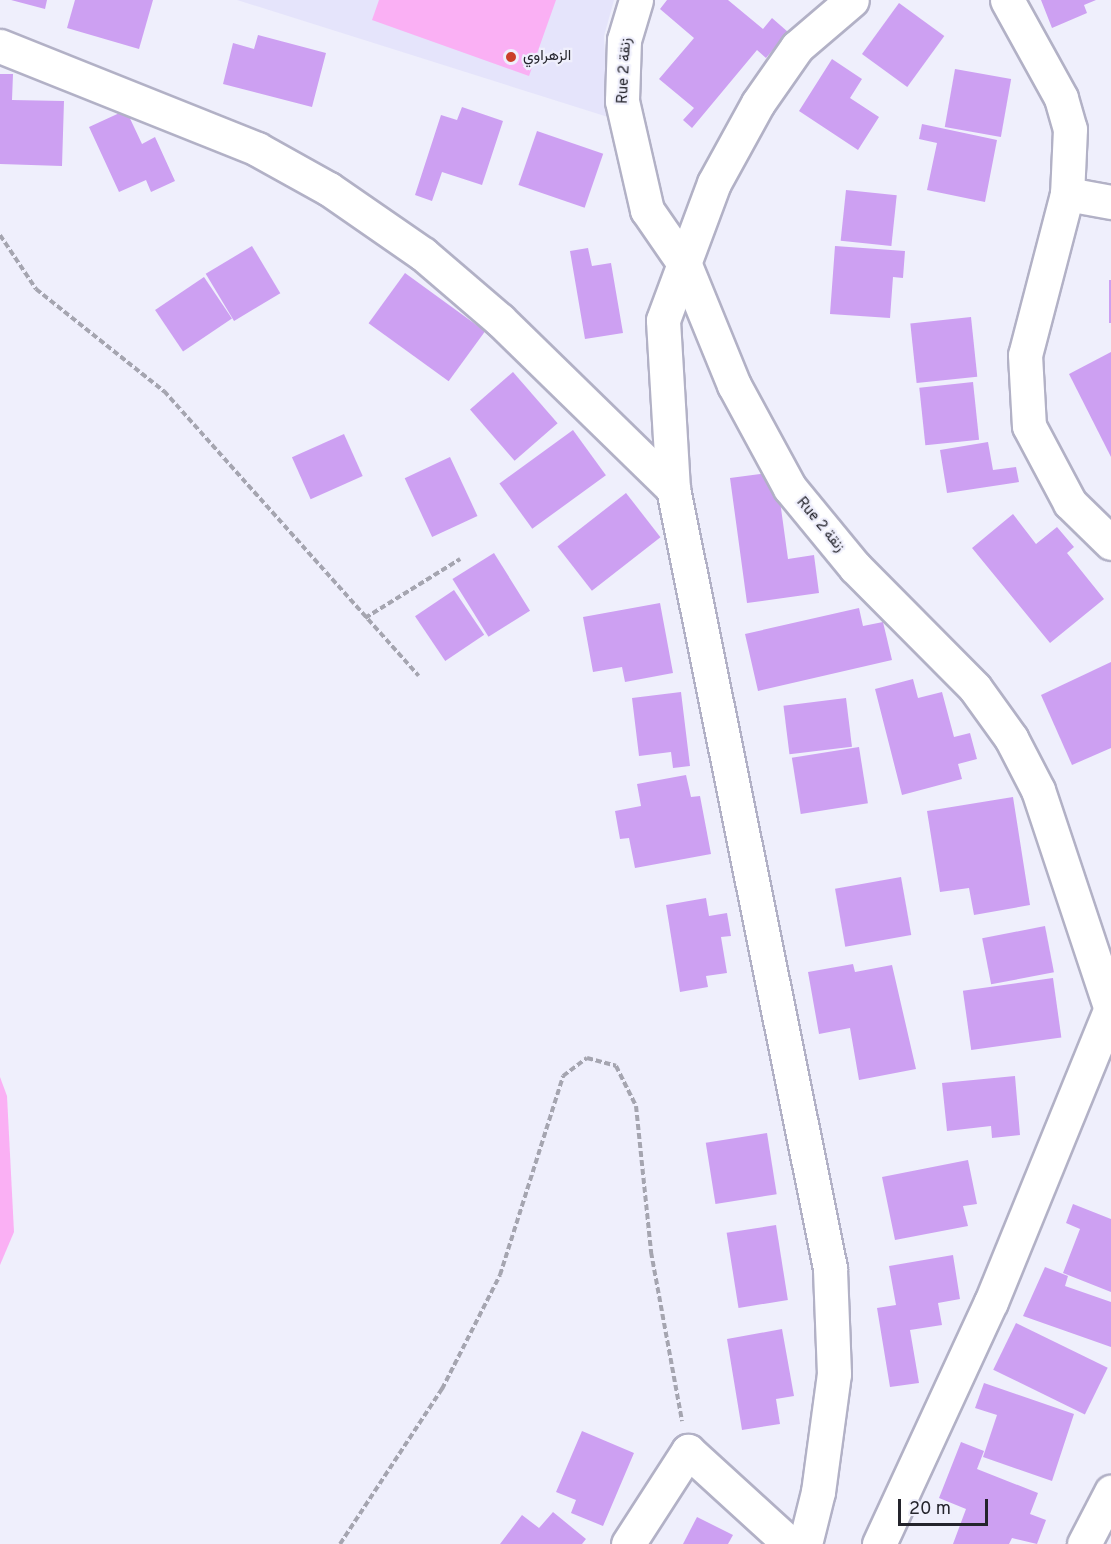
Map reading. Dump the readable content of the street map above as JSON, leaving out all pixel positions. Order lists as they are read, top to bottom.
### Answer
{
  "streets": {
    "street": ["Rue 2 زنقة"]
  },
  "places": ["الزهراوي"],
  "scale_bar": "20 m"
}
